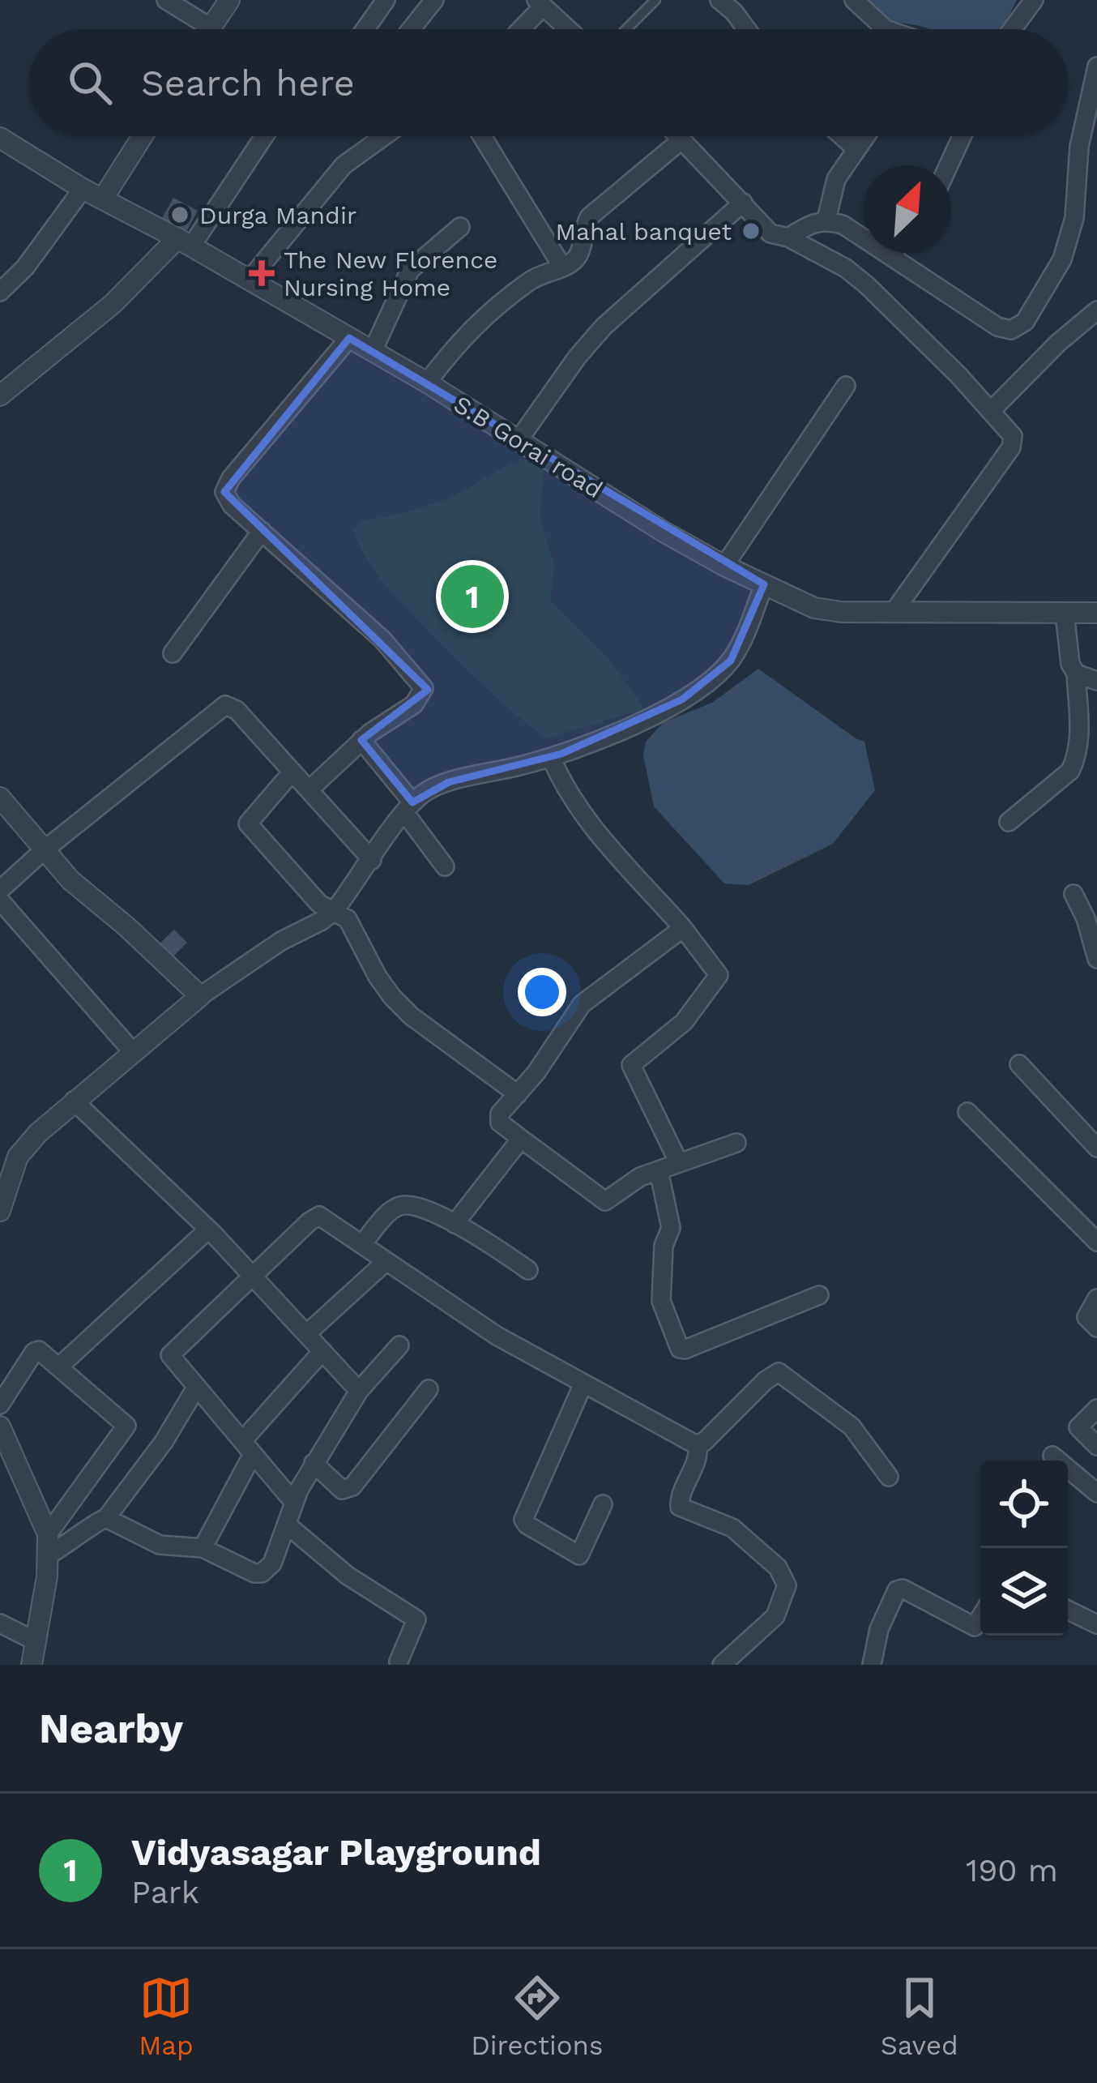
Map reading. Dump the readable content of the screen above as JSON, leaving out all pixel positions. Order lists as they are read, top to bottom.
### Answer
{
  "streets": {
    "street": ["S.B Gorai road"]
  },
  "places": {
    "other": ["Durga Mandir", "Mahal banquet"],
    "health": ["The New Florence Nursing Home"]
  },
  "north": "top right",
  "page": {
    "search": "Search here",
    "pins": "1",
    "heading": "Nearby",
    "list": [
      {
        "mark": "1",
        "name": "Vidyasagar Playground",
        "note": "Park",
        "value": "190 m"
      }
    ],
    "nav": ["Map", "Directions", "Saved"]
  }
}
